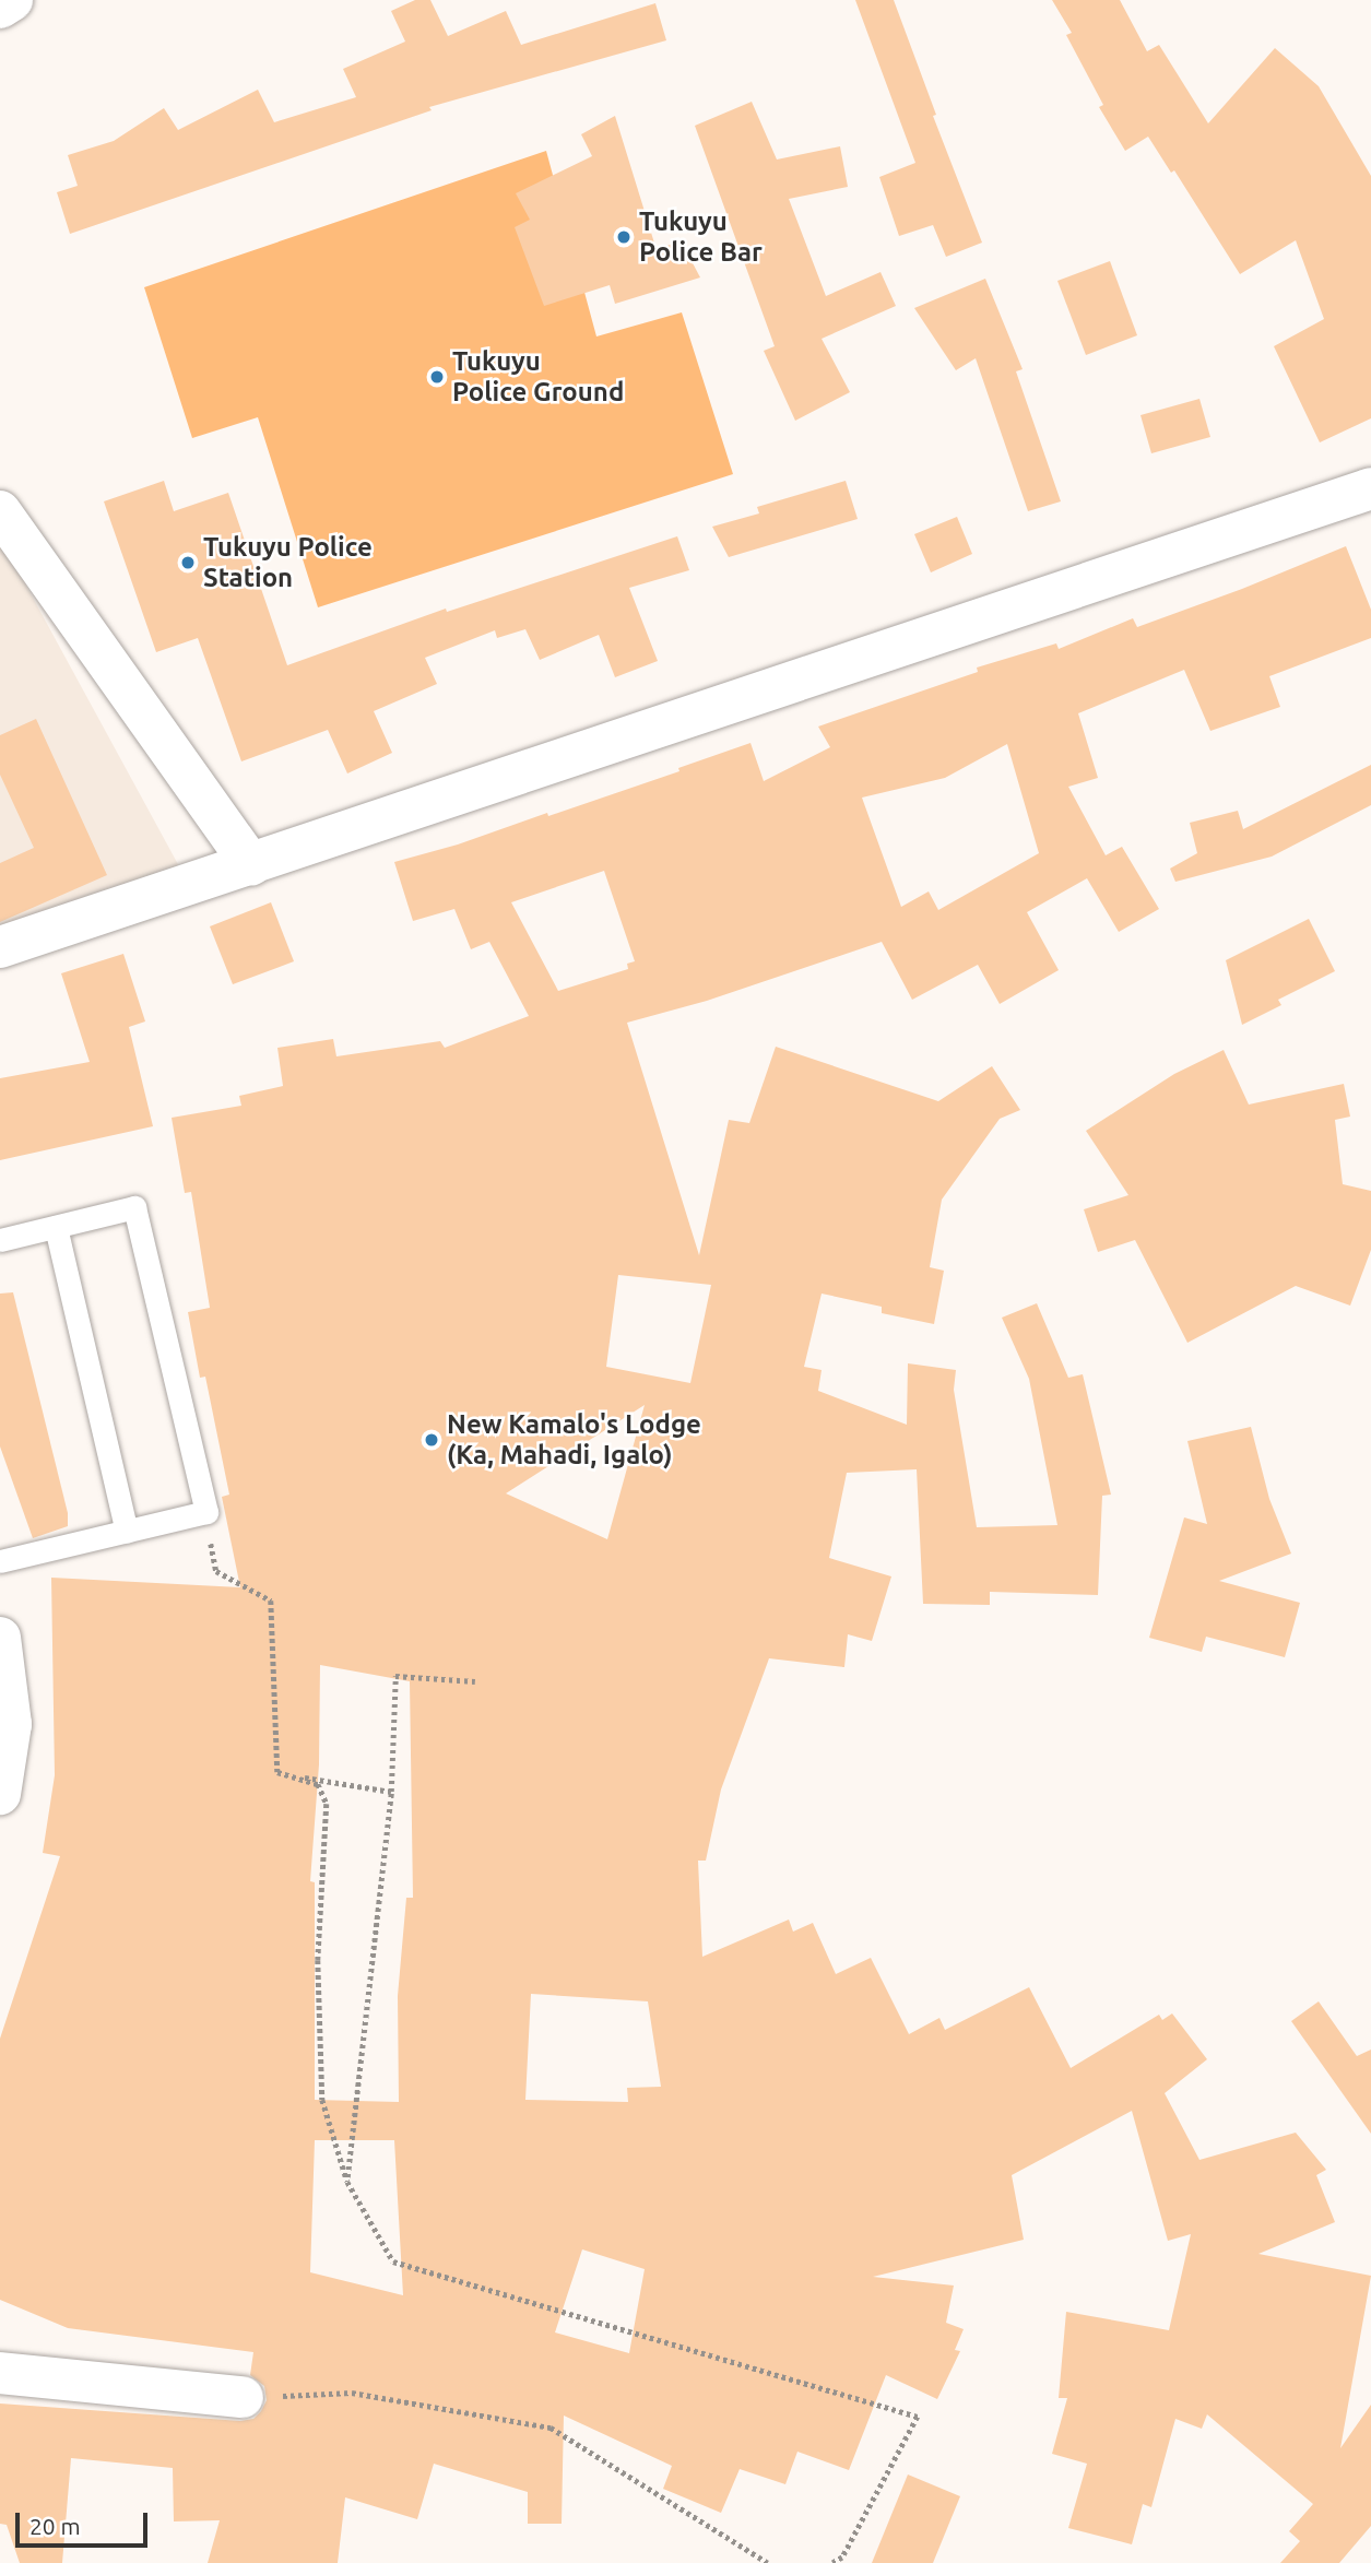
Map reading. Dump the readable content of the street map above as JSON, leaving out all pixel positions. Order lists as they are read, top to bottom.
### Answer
{
  "places": [
    "Tukuyu Police Bar",
    "Tukuyu Police Ground",
    "Tukuyu Police Station",
    "New Kamalo's Lodge (Ka, Mahadi, Igalo)"
  ],
  "scale_bar": "20 m"
}
